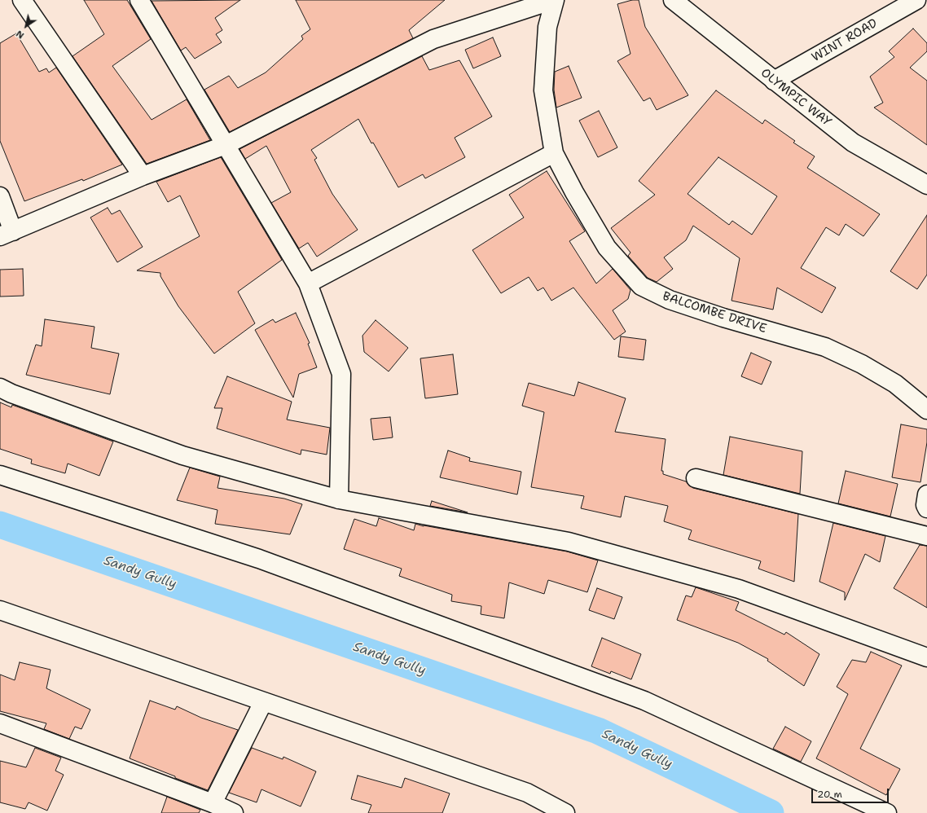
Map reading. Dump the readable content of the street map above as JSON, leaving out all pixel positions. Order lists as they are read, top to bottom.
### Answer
{
  "streets": {
    "street": ["WINT ROAD", "OLYMPIC WAY", "BALCOMBE DRIVE"]
  },
  "crossings": [
    ["WINT ROAD", "OLYMPIC WAY"]
  ],
  "water": ["Sandy Gully"],
  "scale_bar": "20 m",
  "north": "bottom left"
}
